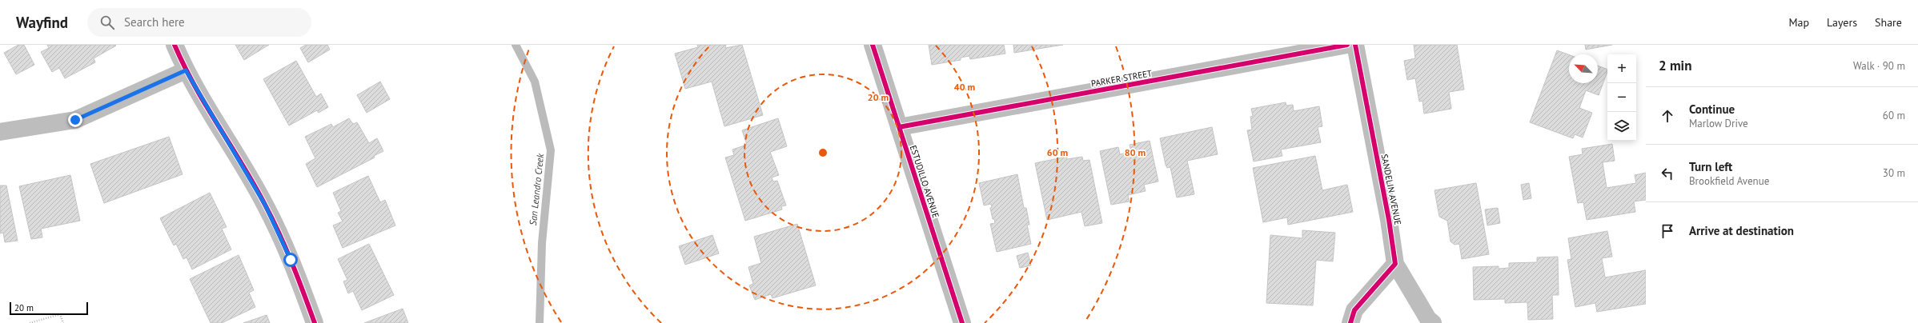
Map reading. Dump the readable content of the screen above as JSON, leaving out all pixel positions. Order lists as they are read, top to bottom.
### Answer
{
  "streets": {
    "street": ["PARKER STREET", "ESTUDILLO AVENUE", "SANDELIN AVENUE"]
  },
  "crossings": [
    ["PARKER STREET", "ESTUDILLO AVENUE"]
  ],
  "water": ["San Leandro Creek"],
  "scale_bar": "20 m",
  "north": "top left",
  "page": {
    "header": "Wayfind",
    "search": "Search here",
    "nav": ["Map", "Layers", "Share"],
    "heading": ["2 min", "Walk · 90 m"],
    "map_buttons": ["+", "−"],
    "list": [
      ["Continue", "Marlow Drive", "60 m"],
      ["Turn left", "Brookfield Avenue", "30 m"],
      "Arrive at destination"
    ],
    "scale": "20 m"
  },
  "rings": [
    "40 m",
    "20 m",
    "60 m",
    "80 m"
  ]
}
